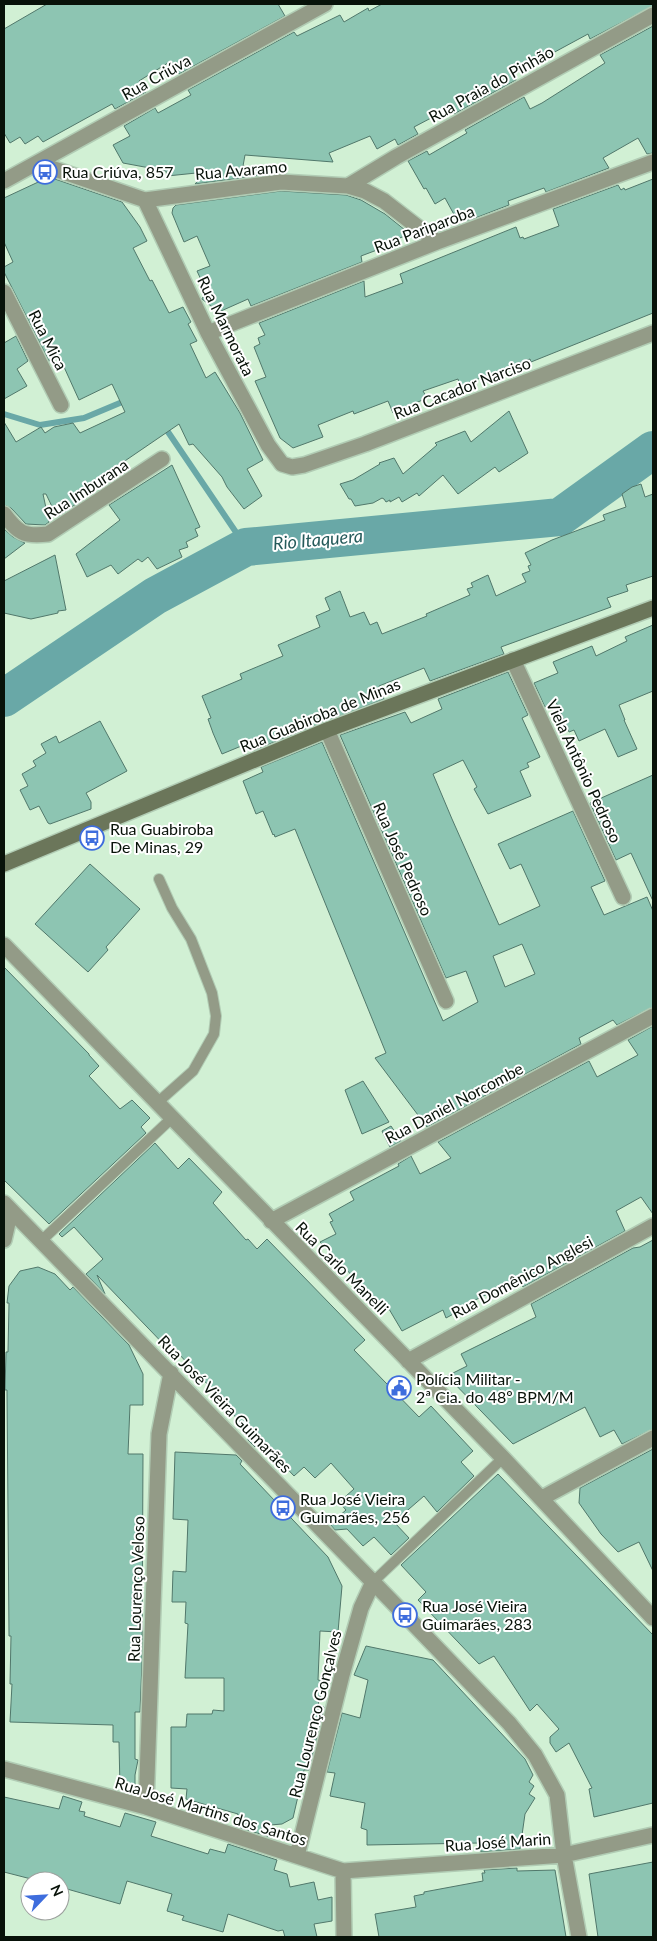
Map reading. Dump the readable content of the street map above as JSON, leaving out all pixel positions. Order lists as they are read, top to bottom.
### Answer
{
  "streets": {
    "street": [
      "Rua Criúva",
      "Rua Praia do Pinhão",
      "Rua Avaramo",
      "Rua Pariparoba",
      "Rua Marmorata",
      "Rua Mica",
      "Rua Cacador Narciso",
      "Rua Imburana",
      "Rua Guabiroba de Minas",
      "Viela Antônio Pedroso",
      "Rua José Pedroso",
      "Rua Daniel Norcombe",
      "Rua Carlo Manelli",
      "Rua Domênico Anglesi",
      "Rua José Vieira Guimarães",
      "Rua Lourenço Veloso",
      "Rua Lourenço Gonçalves",
      "Rua José Martins dos Santos",
      "Rua José Marin"
    ]
  },
  "crossings": [
    ["Rua Criúva", "Rua Avaramo"],
    ["Rua Praia do Pinhão", "Rua Avaramo"],
    ["Rua Avaramo", "Rua Pariparoba"],
    ["Rua Avaramo", "Rua Marmorata"],
    ["Rua Pariparoba", "Rua Marmorata"],
    ["Rua Marmorata", "Rua Cacador Narciso"],
    ["Rua Guabiroba de Minas", "Viela Antônio Pedroso"],
    ["Rua Guabiroba de Minas", "Rua José Pedroso"],
    ["Rua Daniel Norcombe", "Rua Carlo Manelli"],
    ["Rua Carlo Manelli", "Rua Domênico Anglesi"],
    ["Rua José Vieira Guimarães", "Rua Lourenço Veloso"],
    ["Rua José Vieira Guimarães", "Rua Lourenço Gonçalves"],
    ["Rua José Vieira Guimarães", "Rua José Marin"],
    ["Rua Lourenço Veloso", "Rua José Martins dos Santos"],
    ["Rua Lourenço Gonçalves", "Rua José Martins dos Santos"],
    ["Rua José Martins dos Santos", "Rua José Marin"]
  ],
  "water": ["Rio Itaquera"],
  "places": {
    "bus stop": [
      "Rua Criúva, 857",
      "Rua Guabiroba De Minas, 29",
      "Rua José Vieira Guimarães, 256",
      "Rua José Vieira Guimarães, 283"
    ],
    "public building": ["Polícia Militar - 2ª Cia. do 48º BPM/M"]
  },
  "north": "top right"
}
